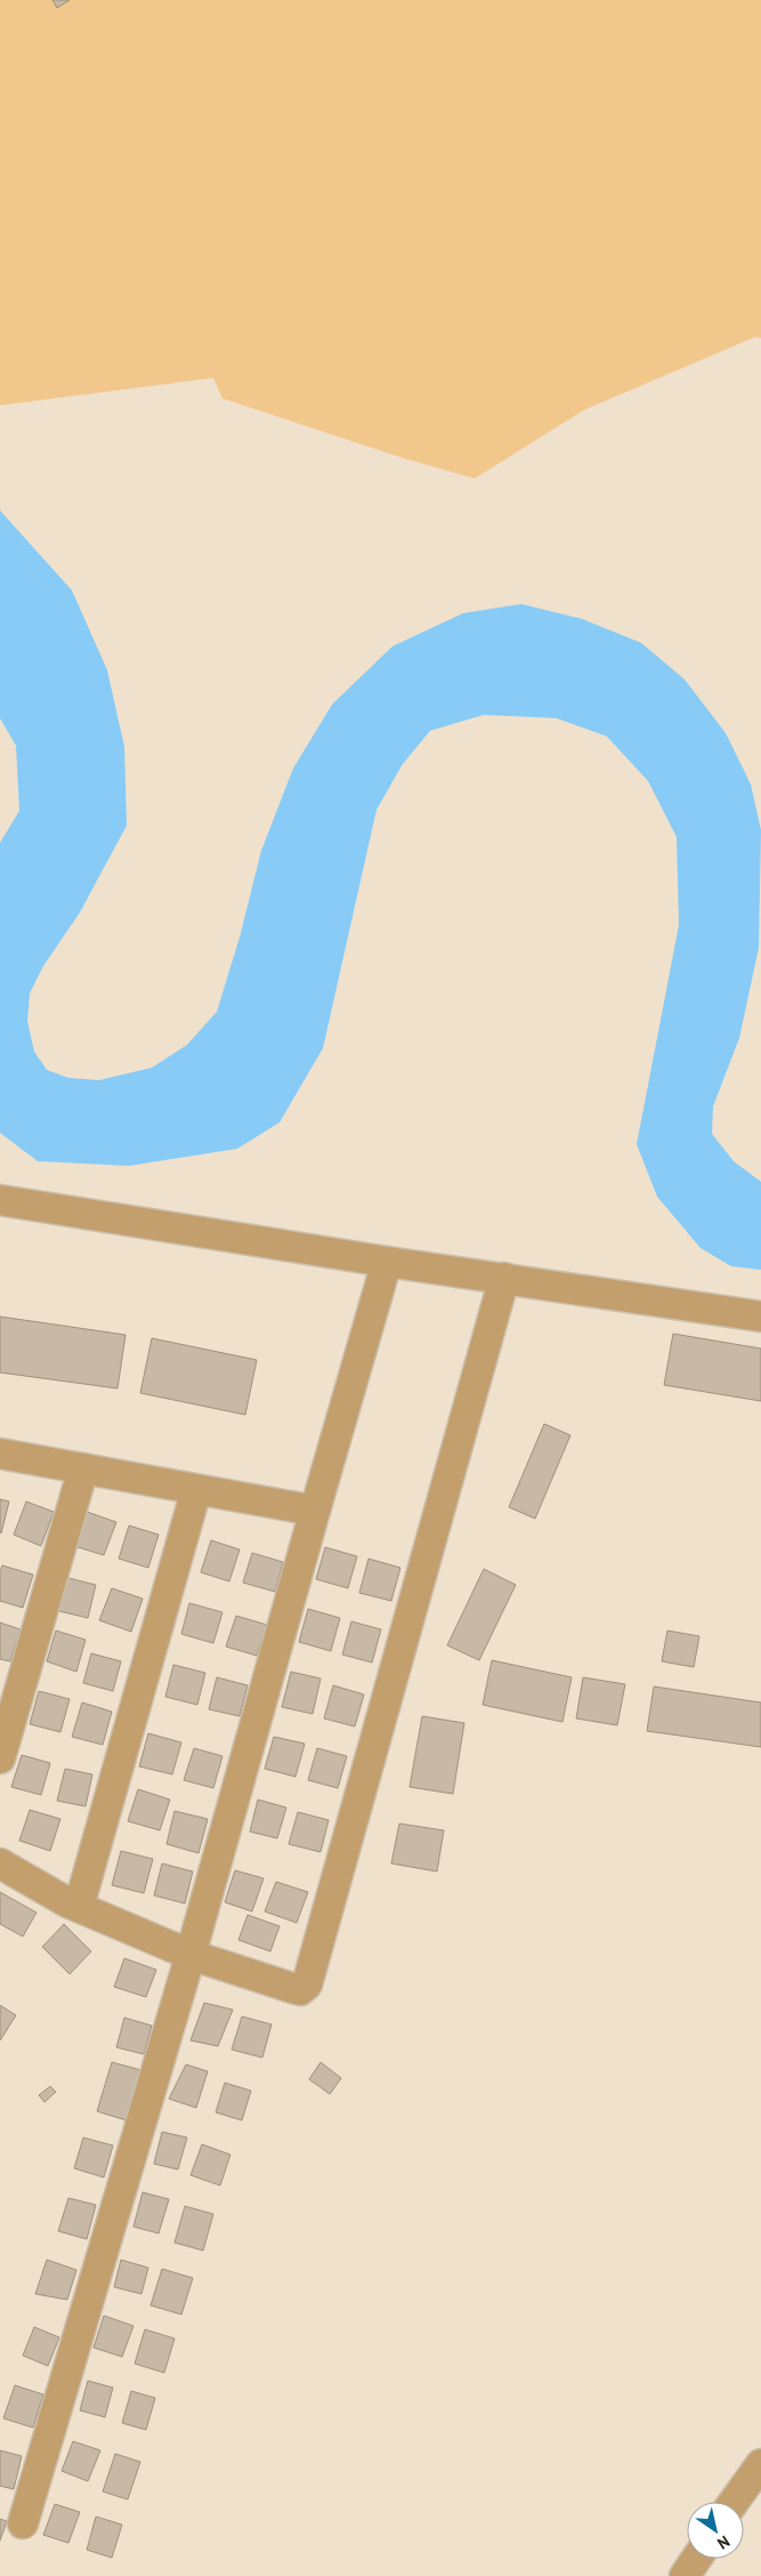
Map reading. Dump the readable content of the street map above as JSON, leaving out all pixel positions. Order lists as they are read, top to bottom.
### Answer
{
  "north": "bottom right"
}
